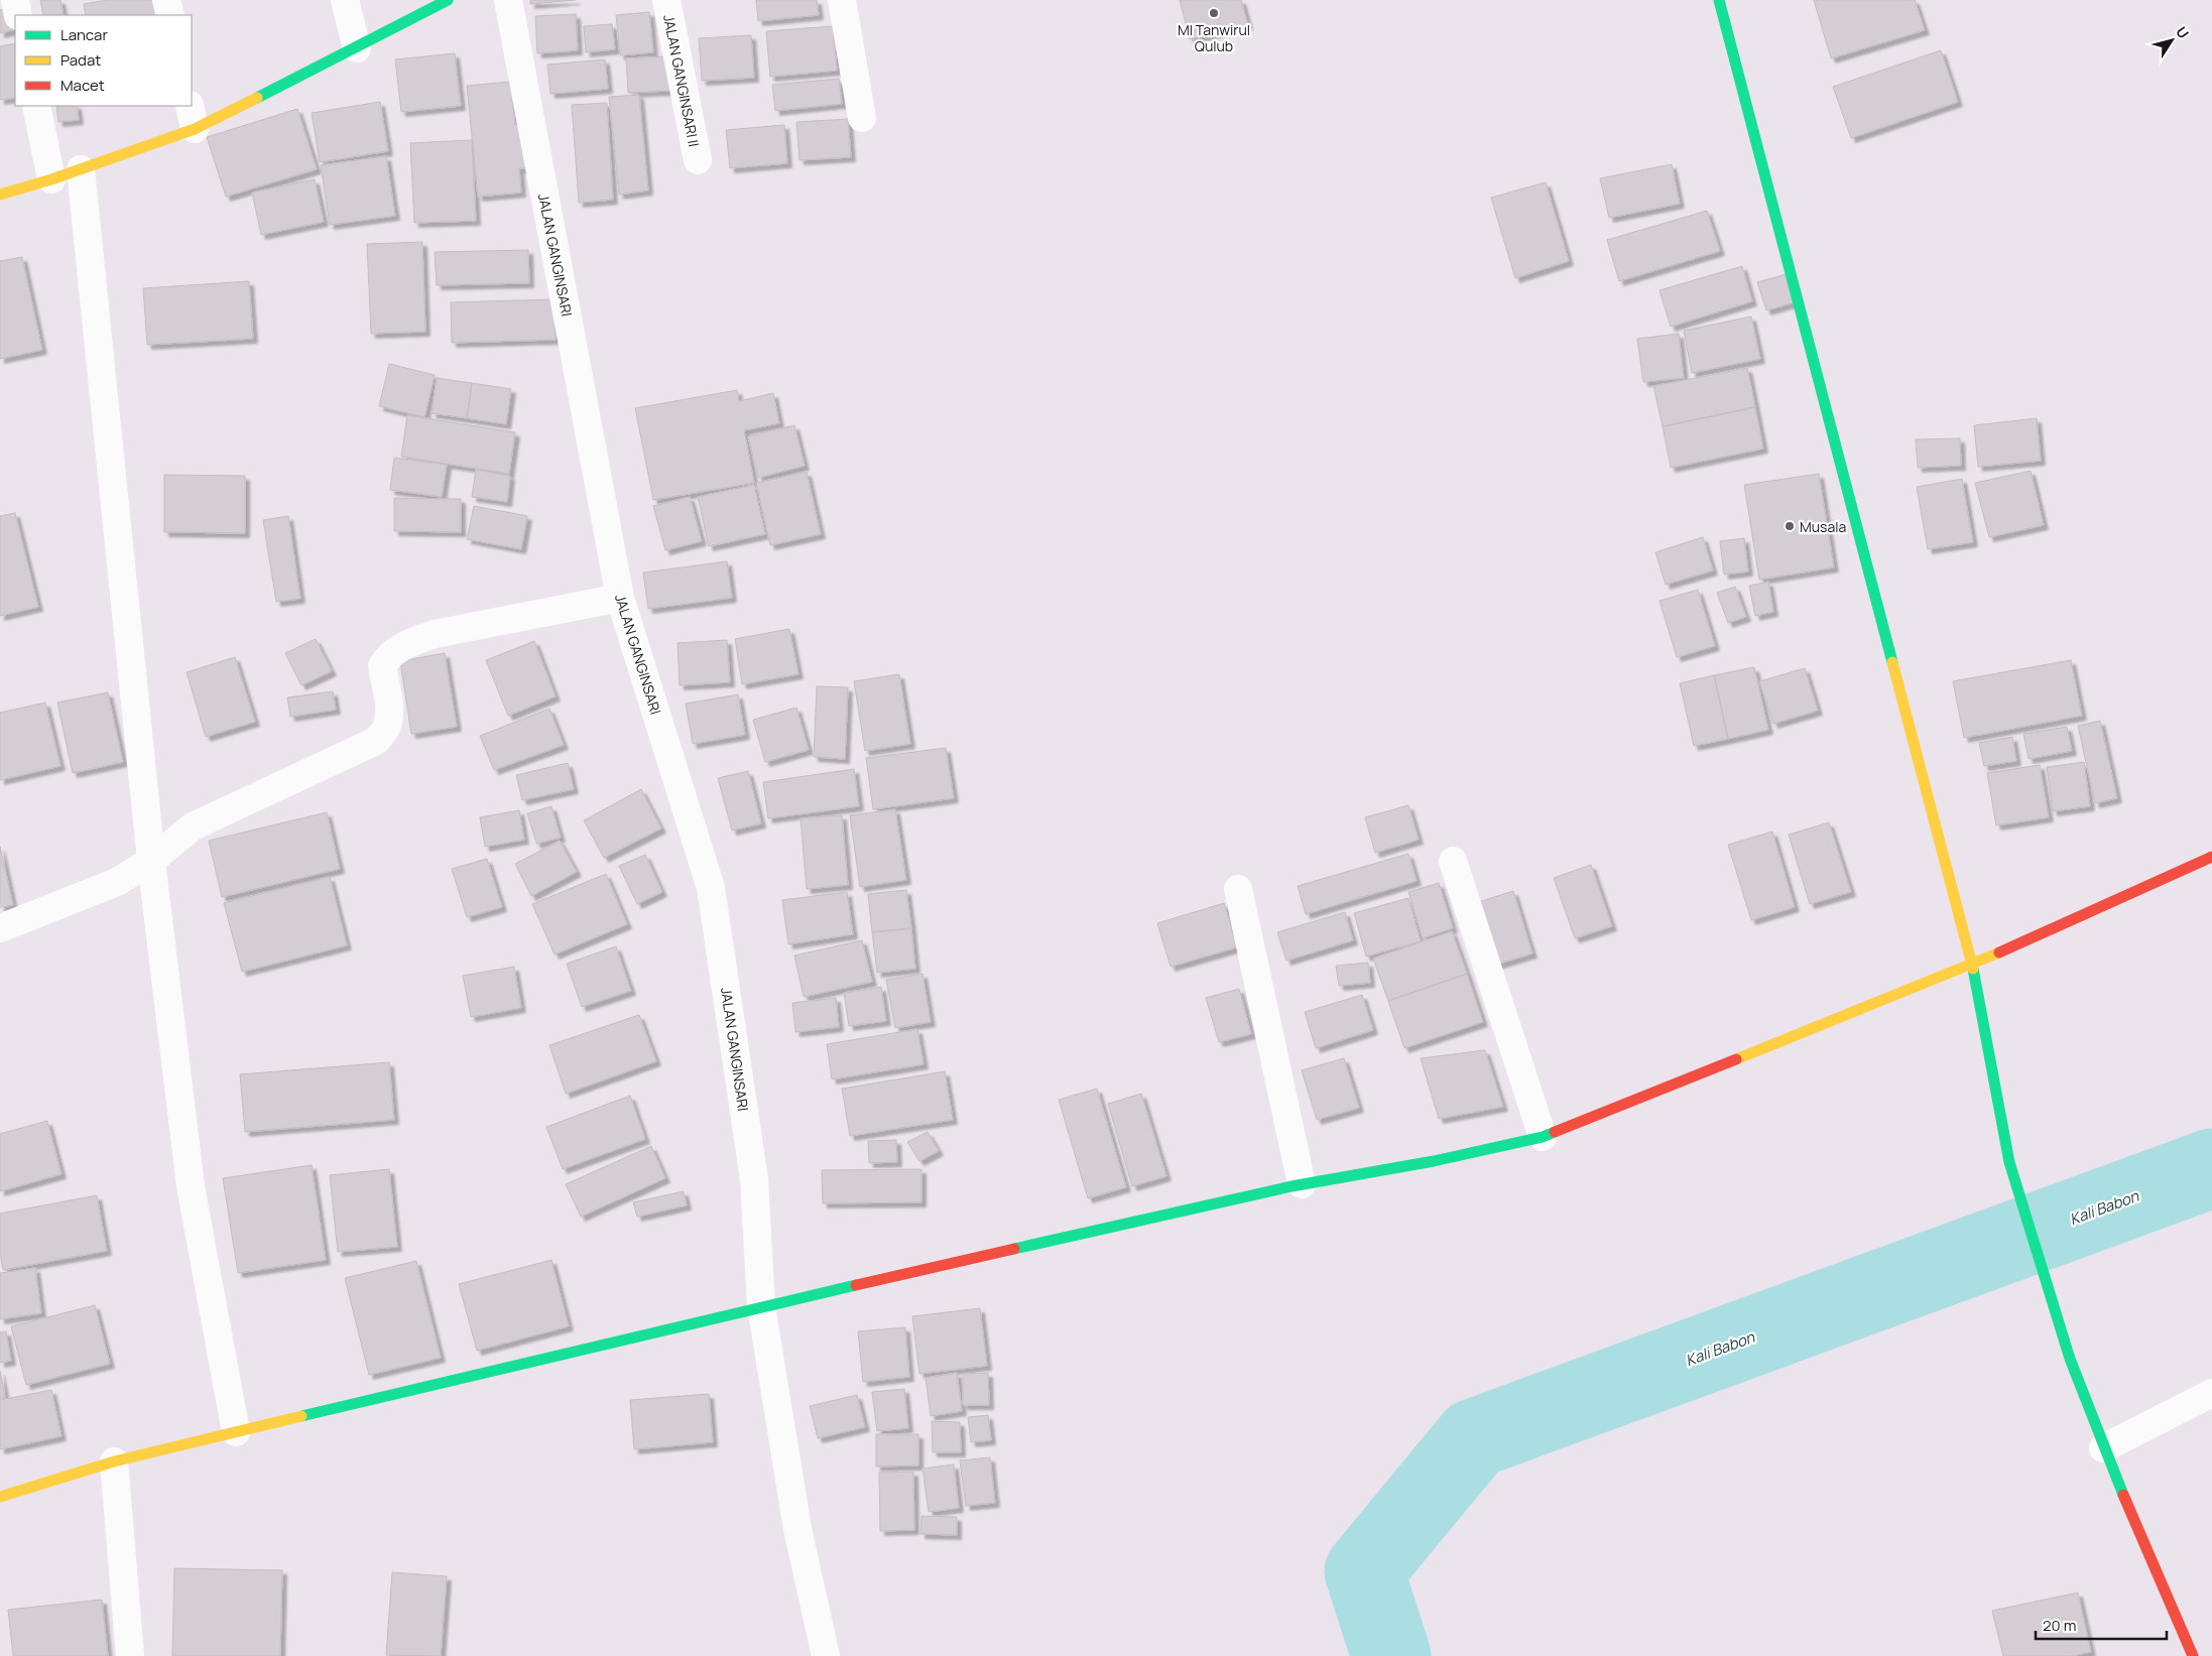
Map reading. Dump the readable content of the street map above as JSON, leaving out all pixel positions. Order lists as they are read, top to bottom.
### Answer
{
  "streets": {
    "street": ["JALAN GANGINSARI II", "JALAN GANGINSARI"]
  },
  "water": ["Kali Babon"],
  "places": ["MI Tanwirul Qulub", "Musala"],
  "legend": ["Lancar", "Padat", "Macet"],
  "scale_bar": "20 m",
  "north": "top right"
}
